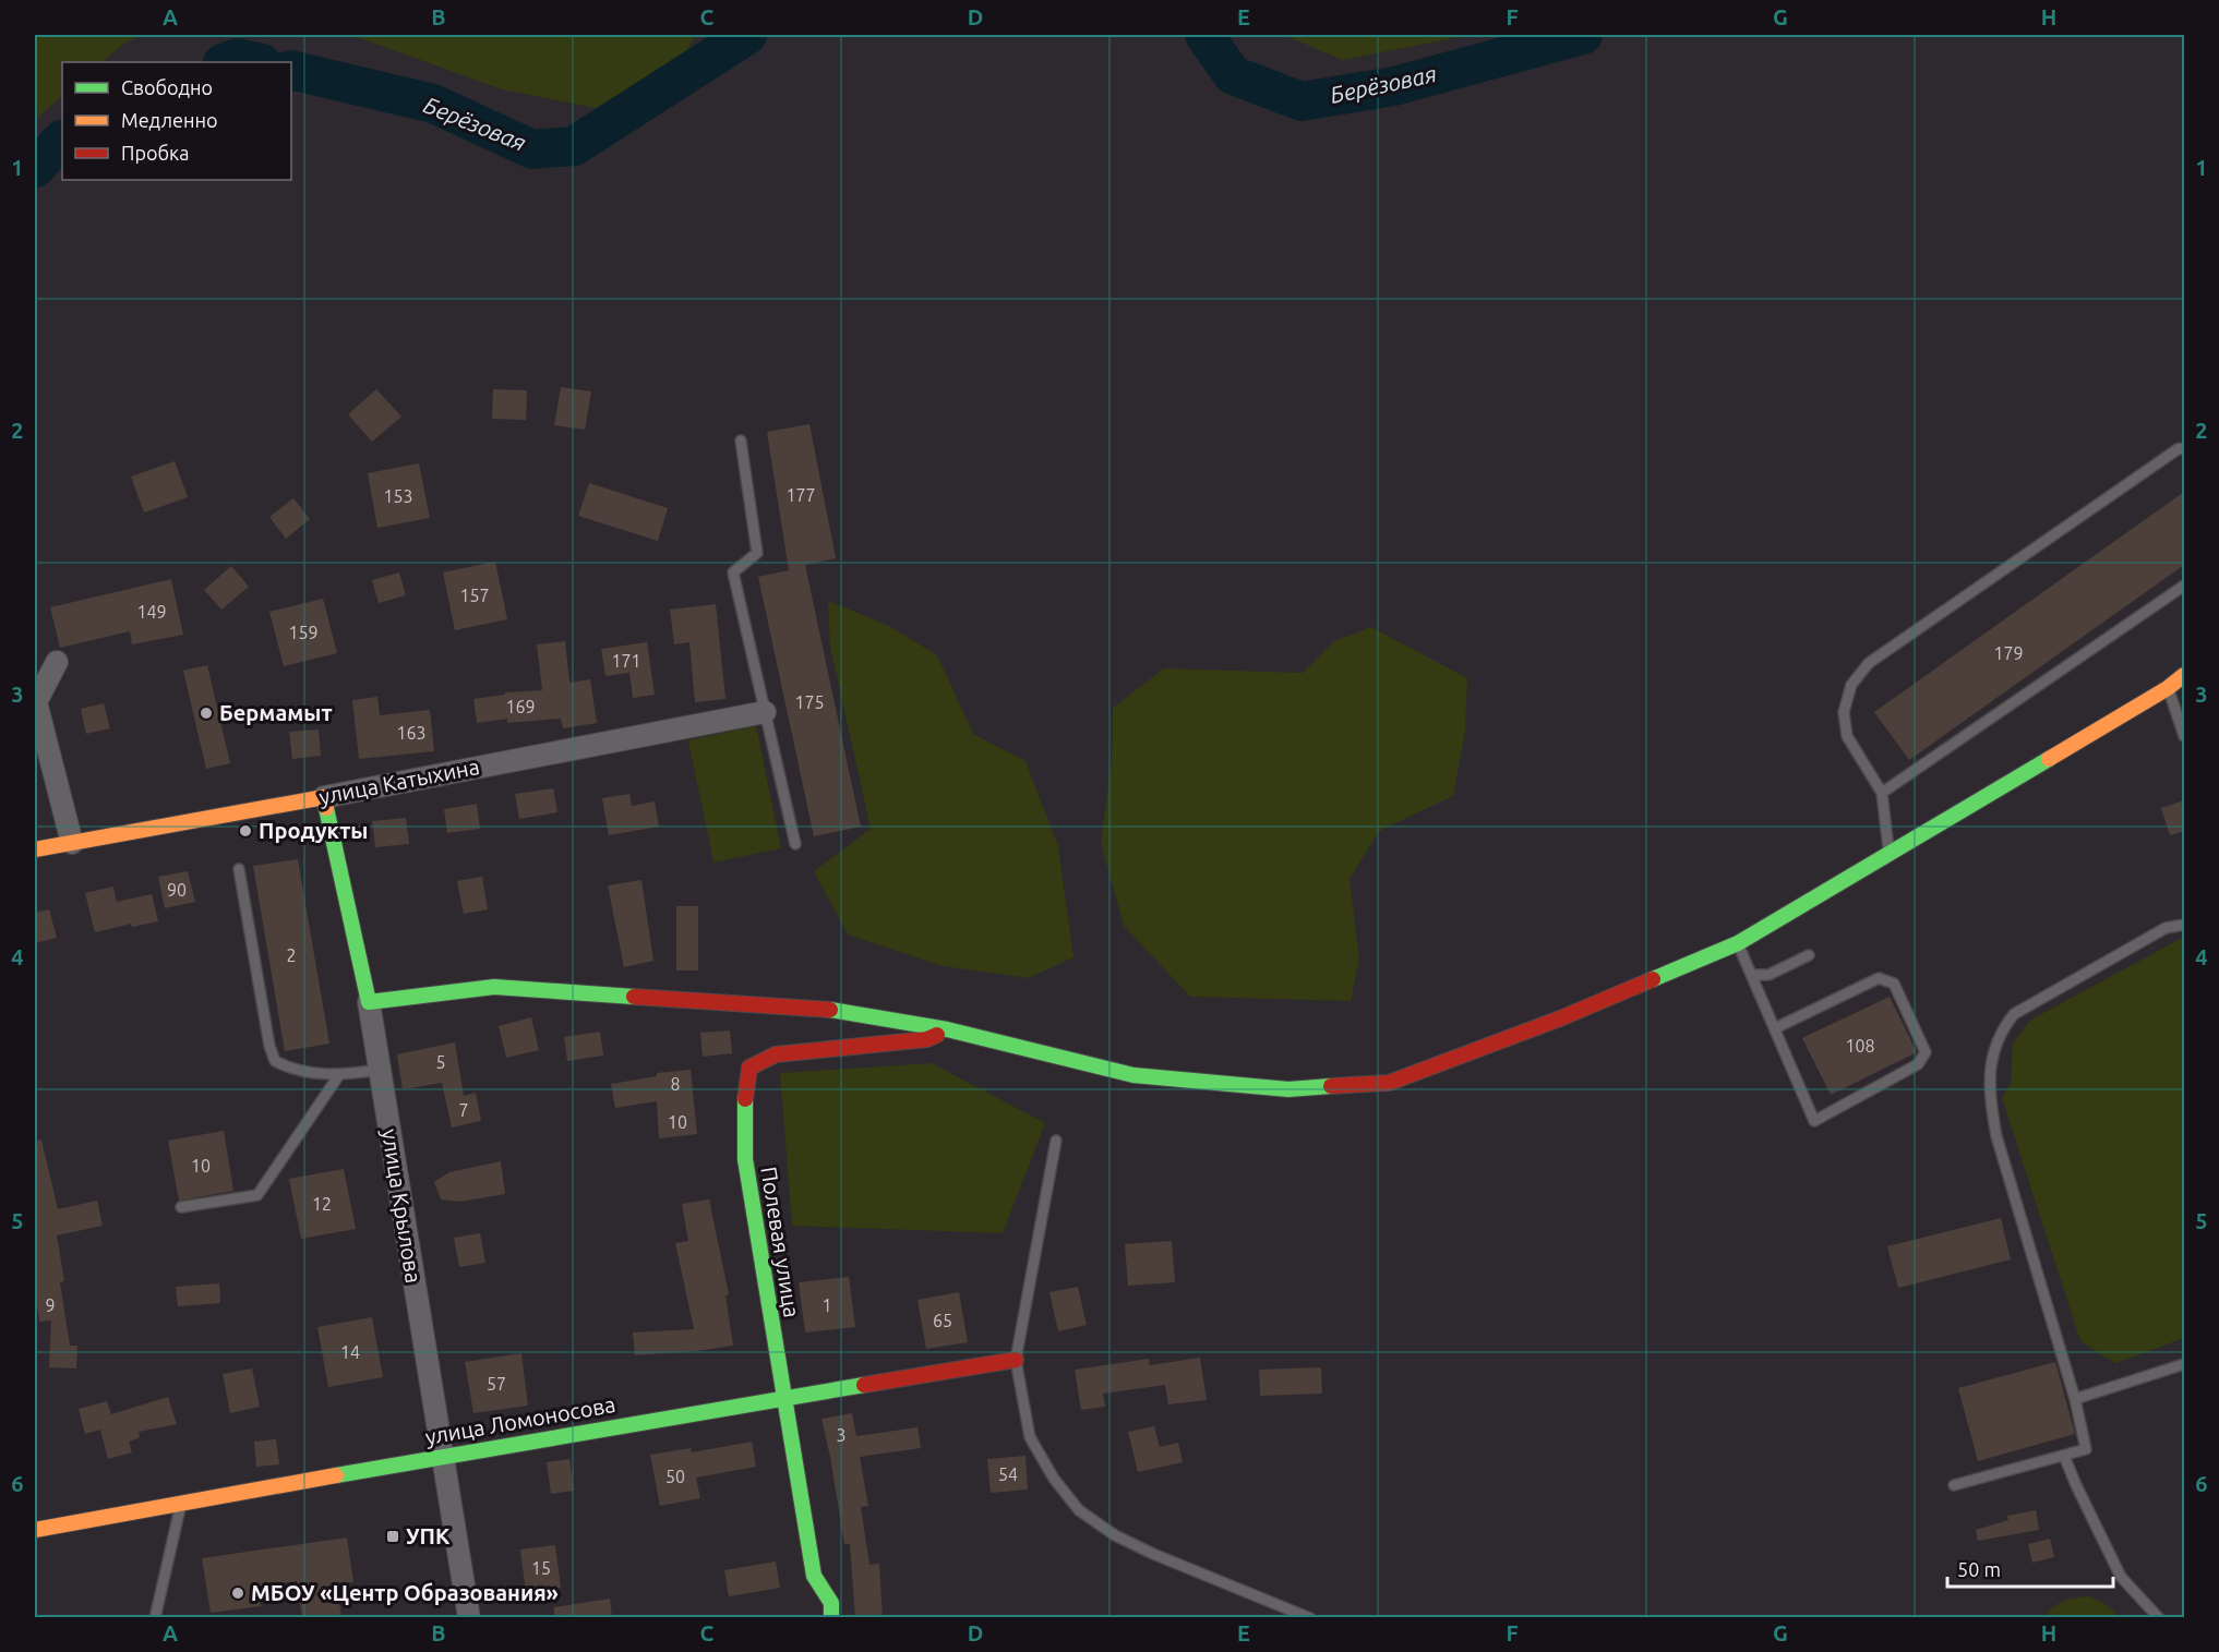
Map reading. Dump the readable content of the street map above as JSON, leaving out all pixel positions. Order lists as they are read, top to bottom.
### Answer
{
  "streets": {
    "street": [
      "улица Катыхина",
      "улица Крылова",
      "Полевая улица",
      "улица Ломоносова"
    ]
  },
  "crossings": [
    ["улица Катыхина", "улица Крылова"],
    ["улица Крылова", "улица Ломоносова"],
    ["Полевая улица", "улица Ломоносова"]
  ],
  "water": ["Берёзовая"],
  "places": {
    "other": ["Бермамыт", "Продукты", "МБОУ «Центр Образования»"],
    "transit": ["УПК"]
  },
  "house_numbers": [
    "177",
    "153",
    "157",
    "149",
    "159",
    "179",
    "171",
    "175",
    "169",
    "163",
    "90",
    "2",
    "108",
    "5",
    "8",
    "7",
    "10",
    "10",
    "12",
    "9",
    "1",
    "65",
    "14",
    "57",
    "3",
    "54",
    "50",
    "15"
  ],
  "legend": ["Свободно", "Медленно", "Пробка"],
  "scale_bar": "50 m",
  "grid": {
    "columns": [
      "A",
      "B",
      "C",
      "D",
      "E",
      "F",
      "G",
      "H"
    ],
    "rows": [
      "1",
      "2",
      "3",
      "4",
      "5",
      "6"
    ]
  }
}
